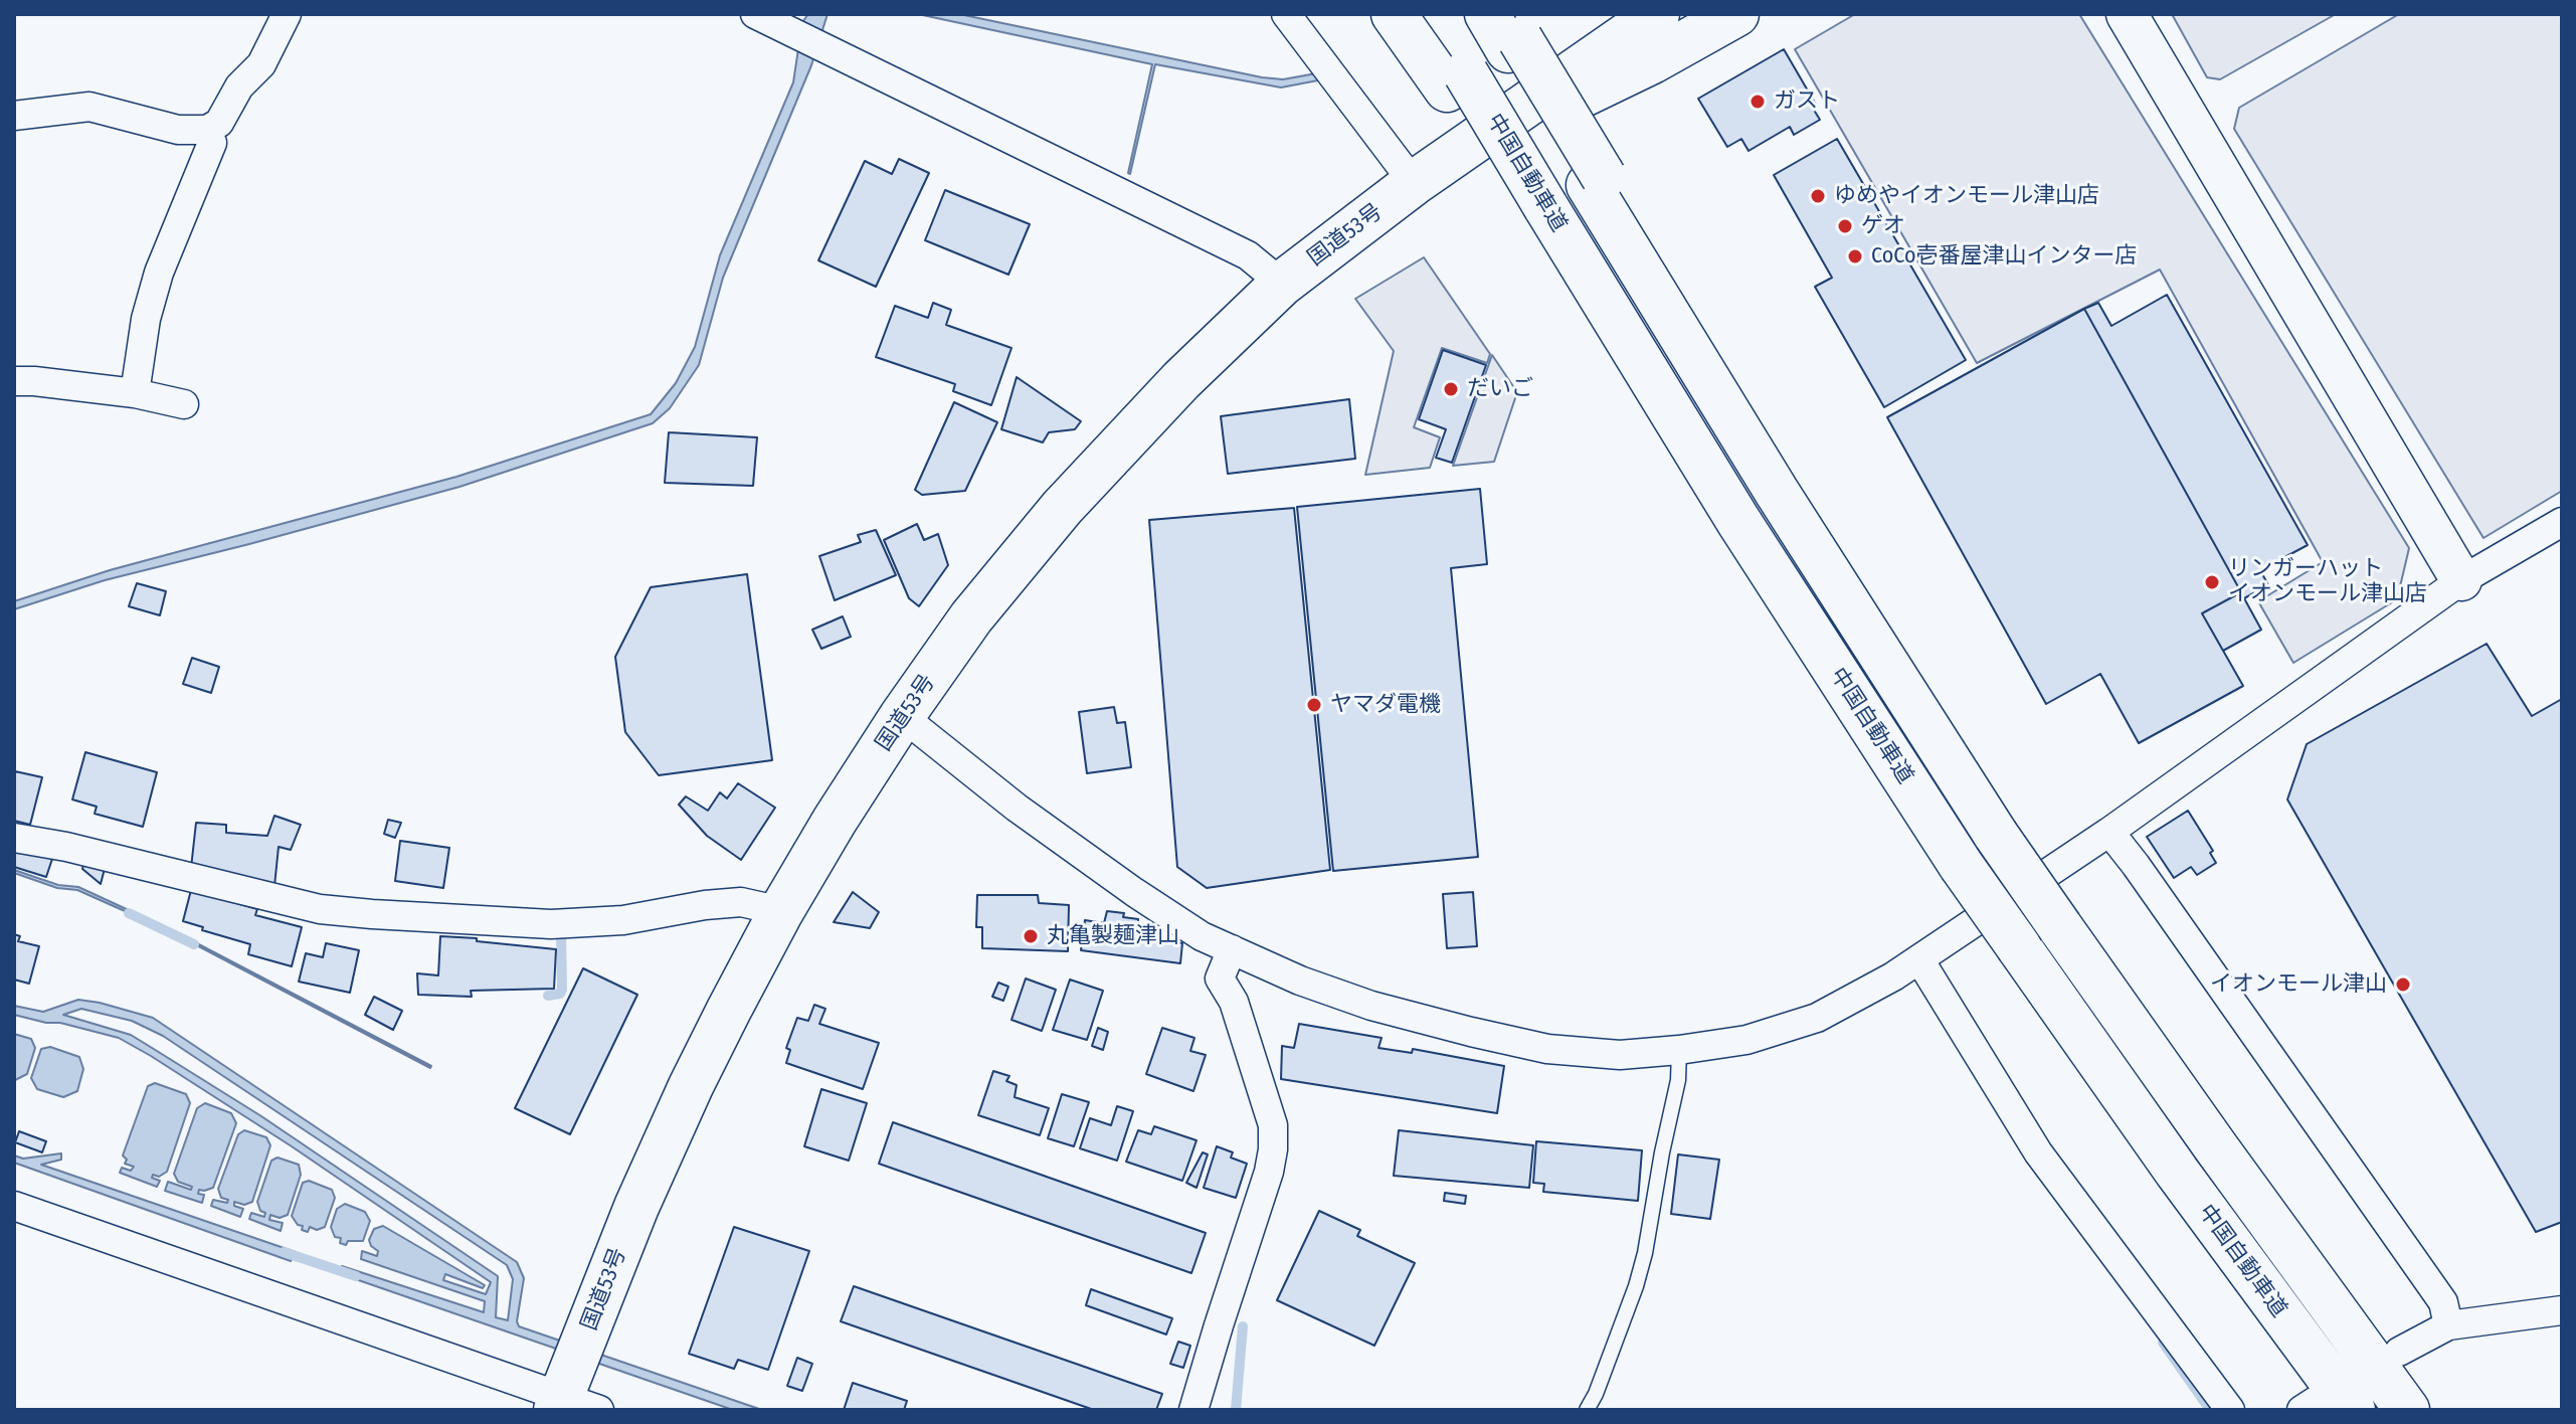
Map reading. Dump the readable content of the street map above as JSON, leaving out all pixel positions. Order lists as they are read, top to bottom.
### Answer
{
  "streets": {
    "highway": ["中国自動車道", "国道53号"]
  },
  "places": [
    "ガスト",
    "ゆめやイオンモール津山店",
    "ゲオ",
    "CoCo壱番屋津山インター店",
    "だいご",
    "リンガーハット イオンモール津山店",
    "ヤマダ電機",
    "丸亀製麺津山",
    "イオンモール津山"
  ]
}
